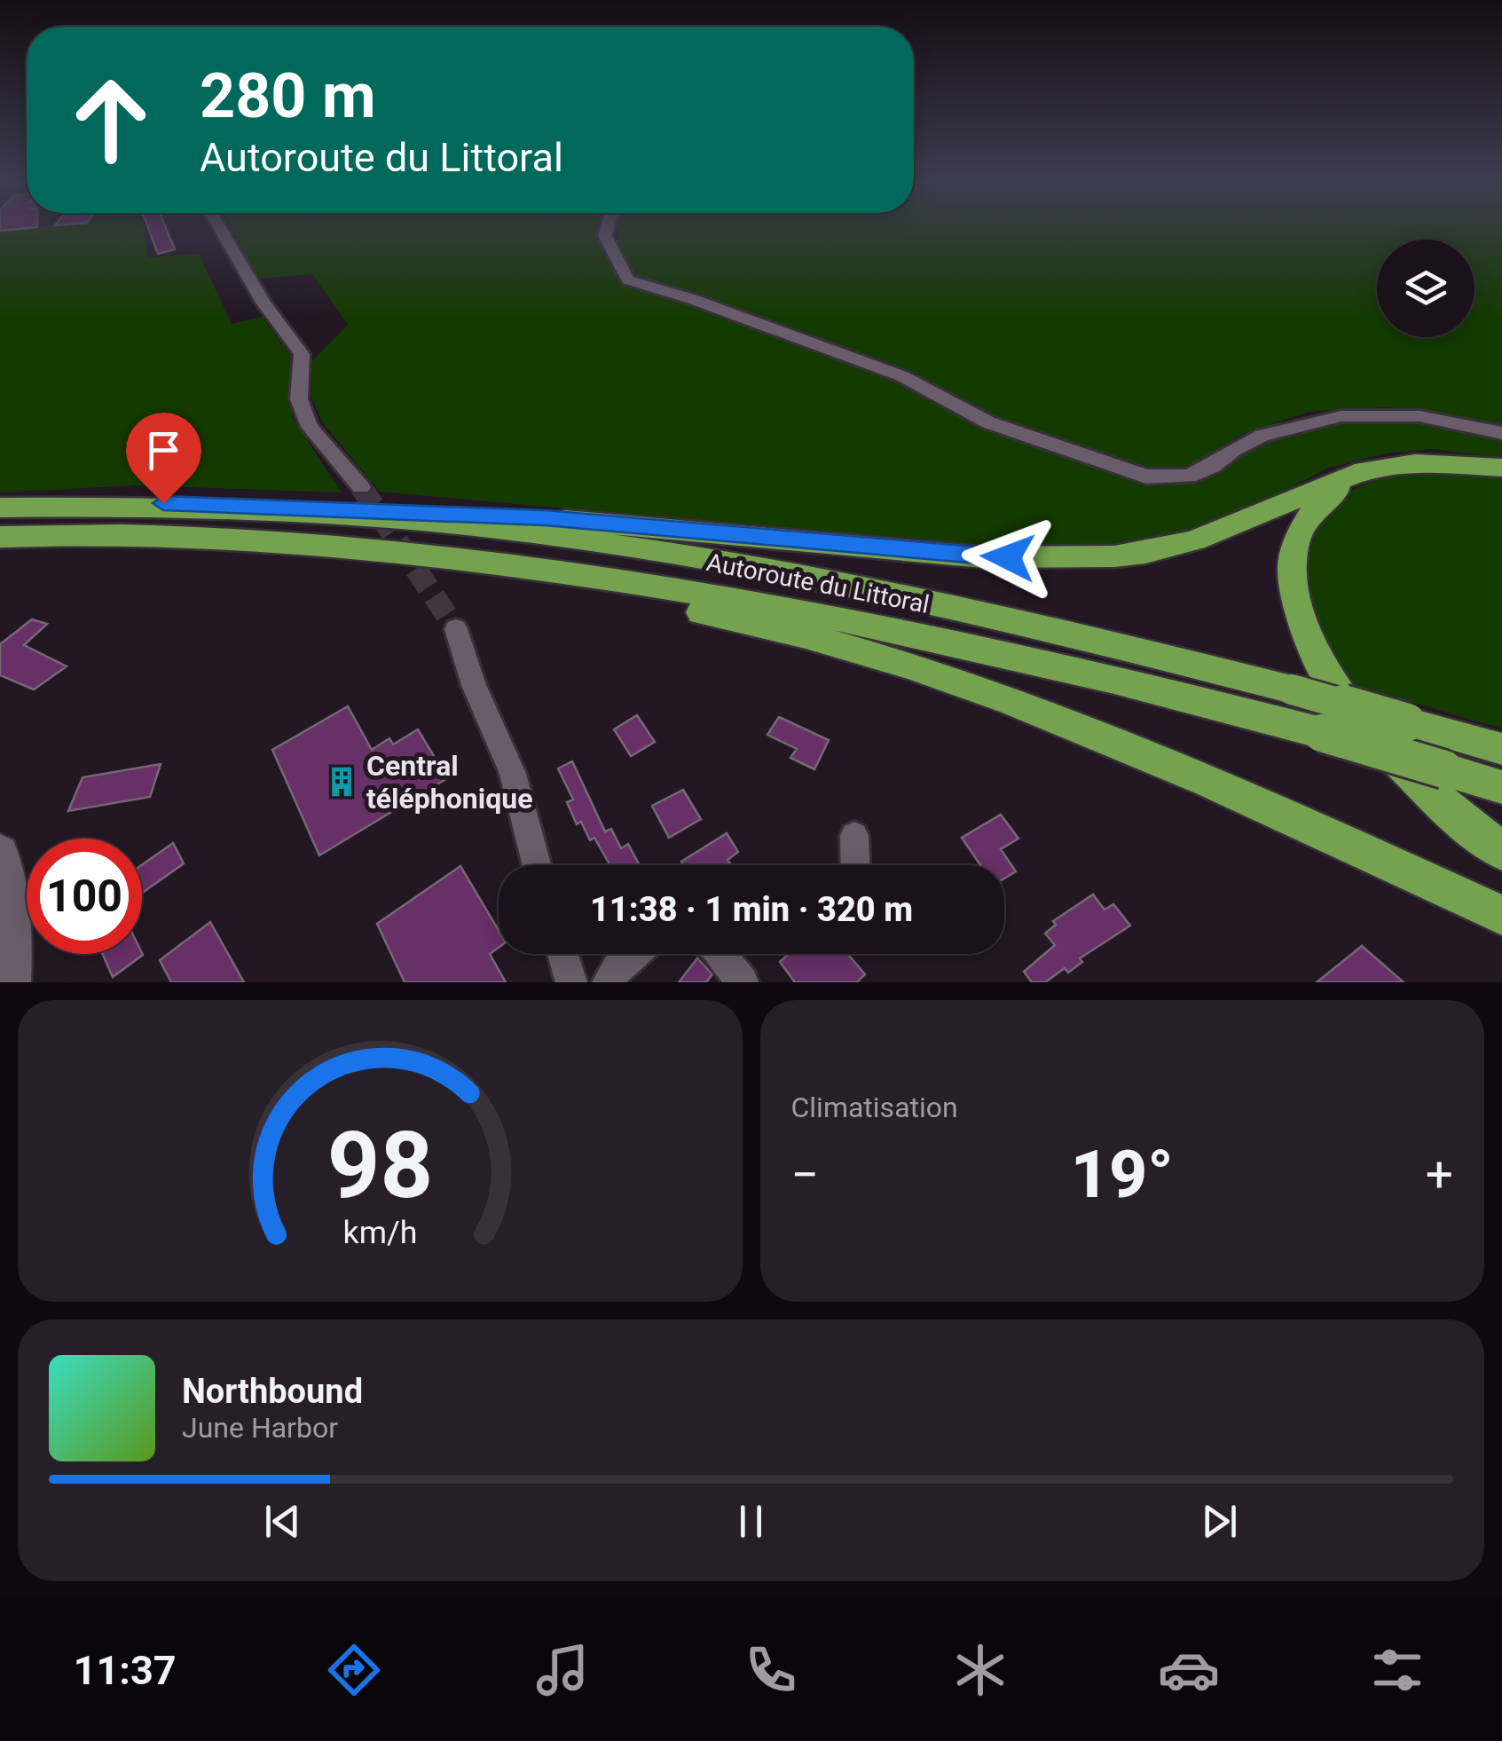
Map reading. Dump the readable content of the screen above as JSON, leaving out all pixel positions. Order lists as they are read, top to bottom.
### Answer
{
  "streets": {
    "highway": ["Autoroute du Littoral"]
  },
  "places": {
    "building": ["Central téléphonique"]
  },
  "page": {
    "turn": ["280 m", "Autoroute du Littoral"],
    "limit": "100",
    "trip": "11:38 · 1 min · 320 m",
    "tile": "Climatisation",
    "heat": ["−", "19°", "+"],
    "song": ["Northbound", "June Harbor"],
    "tabs": "11:37",
    "gauge": ["98", "km/h"]
  }
}
